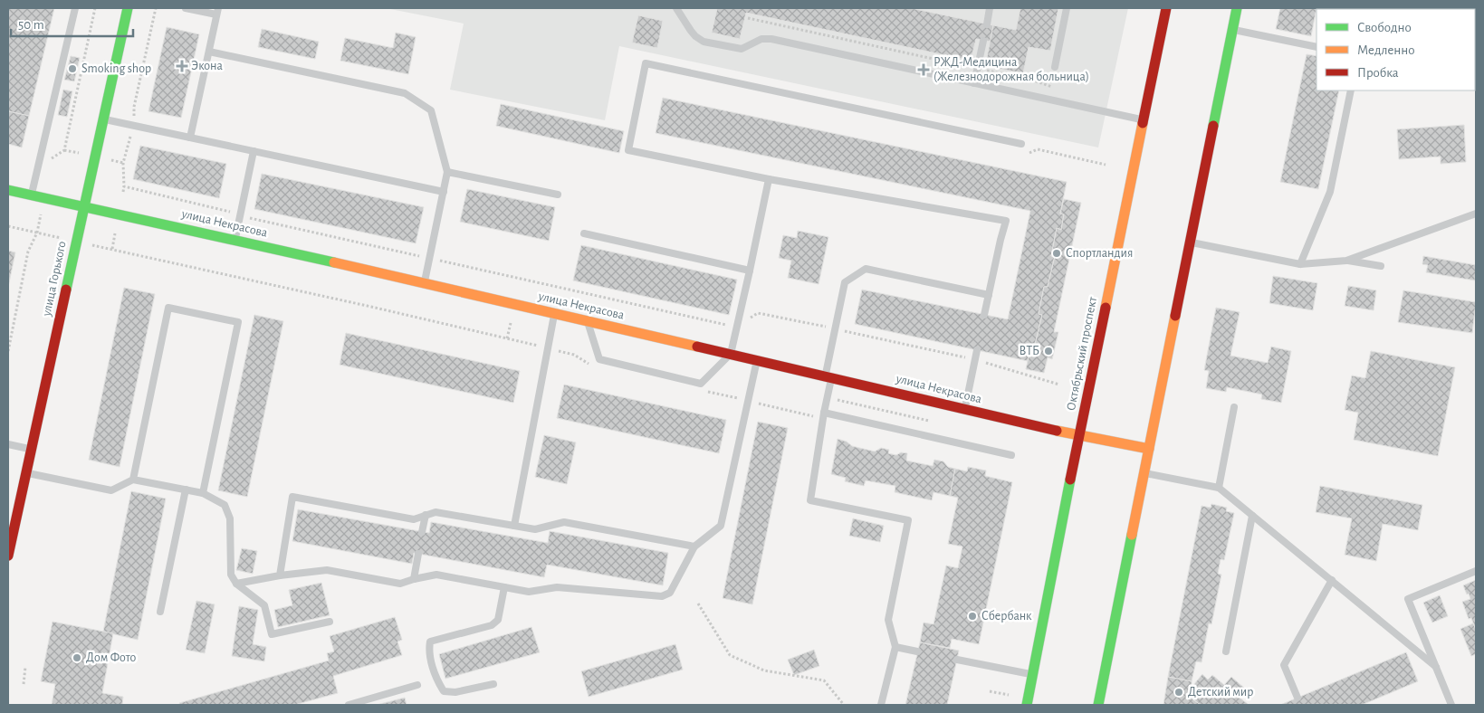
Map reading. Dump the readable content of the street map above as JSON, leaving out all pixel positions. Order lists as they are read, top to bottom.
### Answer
{
  "streets": {
    "street": ["улица Некрасова", "улица Горького", "Октябрьский проспект"]
  },
  "crossings": [
    ["улица Некрасова", "улица Горького"],
    ["улица Некрасова", "Октябрьский проспект"]
  ],
  "places": {
    "health": ["Экона", "РЖД-Медицина (Железнодорожная больница)"],
    "other": [
      "Smoking shop",
      "Спортландия",
      "ВТБ",
      "Сбербанк",
      "Дом Фото",
      "Детский мир"
    ]
  },
  "legend": ["Свободно", "Медленно", "Пробка"],
  "scale_bar": "50 m"
}
